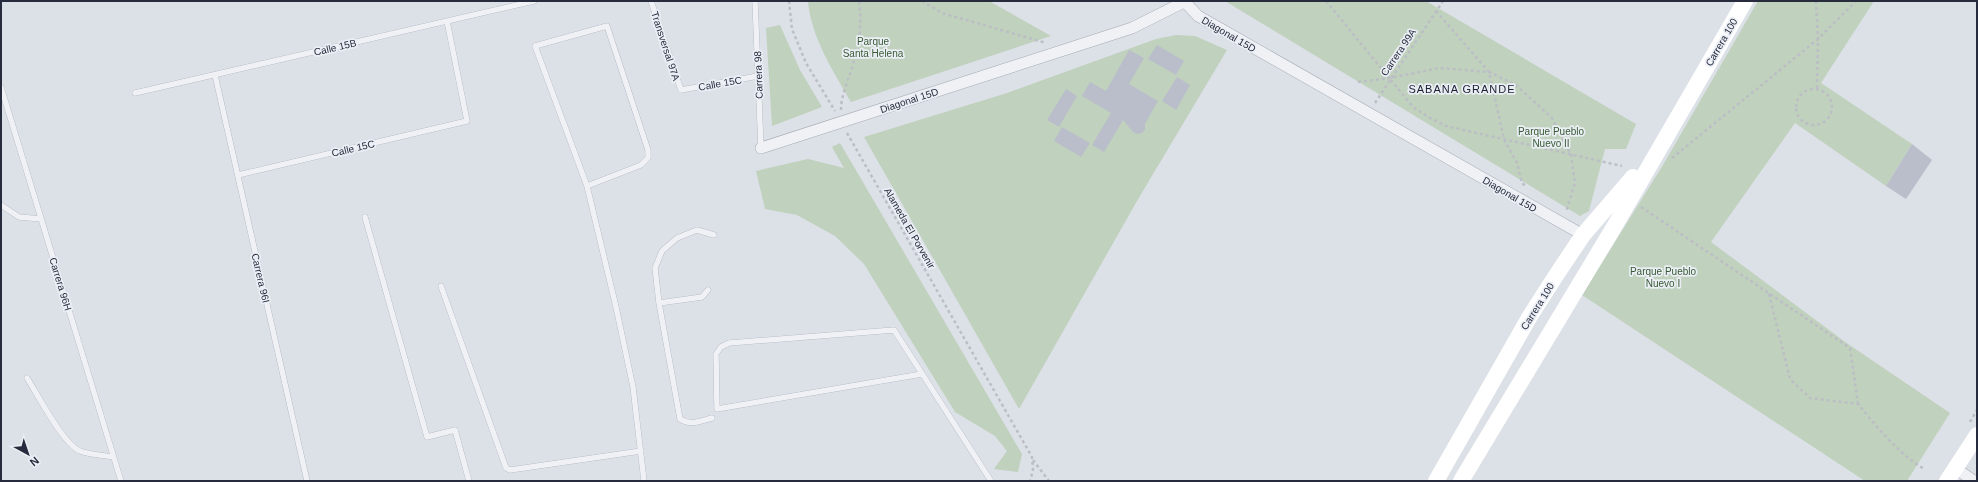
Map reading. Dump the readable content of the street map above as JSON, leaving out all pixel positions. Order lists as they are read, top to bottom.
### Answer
{
  "streets": {
    "street": ["Diagonal 15D", "Carrera 100"],
    "lane": [
      "Transversal 97A",
      "Calle 15B",
      "Carrera 98",
      "Calle 15C",
      "Carrera 96I",
      "Carrera 96H"
    ],
    "path": ["Carrera 99A", "Alameda El Porvenir"]
  },
  "crossings": [
    ["Diagonal 15D", "Carrera 100"],
    ["Diagonal 15D", "Carrera 99A"],
    ["Diagonal 15D", "Carrera 98"],
    ["Diagonal 15D", "Alameda El Porvenir"],
    ["Transversal 97A", "Calle 15C"],
    ["Calle 15B", "Calle 15C"],
    ["Calle 15B", "Carrera 96I"],
    ["Carrera 98", "Calle 15C"],
    ["Calle 15C", "Carrera 96I"]
  ],
  "districts": ["SABANA GRANDE"],
  "parks": ["Parque Santa Helena", "Parque Pueblo Nuevo II", "Parque Pueblo Nuevo I"],
  "north": "bottom right"
}
